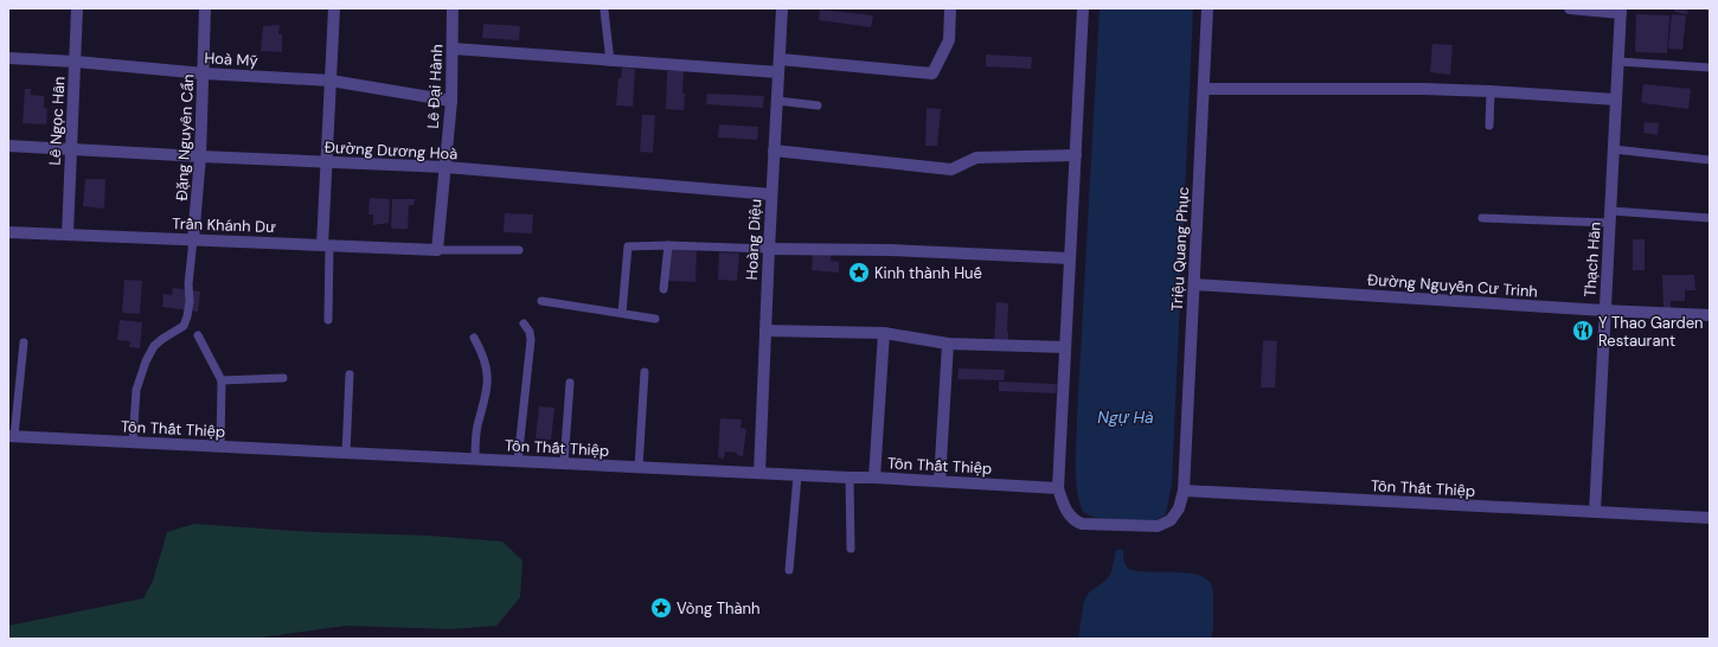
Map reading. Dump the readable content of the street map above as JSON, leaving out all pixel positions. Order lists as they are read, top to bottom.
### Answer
{
  "streets": {
    "street": [
      "Hoà Mỹ",
      "Lê Đại Hành",
      "Lê Ngọc Hân",
      "Đặng Nguyên Cẩn",
      "Đường Dương Hoà",
      "Trần Khánh Dư",
      "Hoàng Diệu",
      "Triệu Quang Phục",
      "Thạch Hãn",
      "Đường Nguyễn Cư Trinh",
      "Tôn Thất Thiệp"
    ]
  },
  "crossings": [
    ["Hoà Mỹ", "Lê Đại Hành"],
    ["Hoà Mỹ", "Lê Ngọc Hân"],
    ["Hoà Mỹ", "Đặng Nguyên Cẩn"],
    ["Lê Đại Hành", "Đường Dương Hoà"],
    ["Lê Đại Hành", "Trần Khánh Dư"],
    ["Lê Ngọc Hân", "Đường Dương Hoà"],
    ["Lê Ngọc Hân", "Trần Khánh Dư"],
    ["Đặng Nguyên Cẩn", "Đường Dương Hoà"],
    ["Đặng Nguyên Cẩn", "Trần Khánh Dư"],
    ["Đường Dương Hoà", "Hoàng Diệu"],
    ["Hoàng Diệu", "Tôn Thất Thiệp"],
    ["Triệu Quang Phục", "Đường Nguyễn Cư Trinh"],
    ["Triệu Quang Phục", "Tôn Thất Thiệp"],
    ["Thạch Hãn", "Đường Nguyễn Cư Trinh"],
    ["Thạch Hãn", "Tôn Thất Thiệp"]
  ],
  "water": ["Ngự Hà"],
  "places": {
    "place": ["Kinh thành Huế", "Vòng Thành"],
    "restaurant": ["Y Thao Garden Restaurant"]
  }
}
